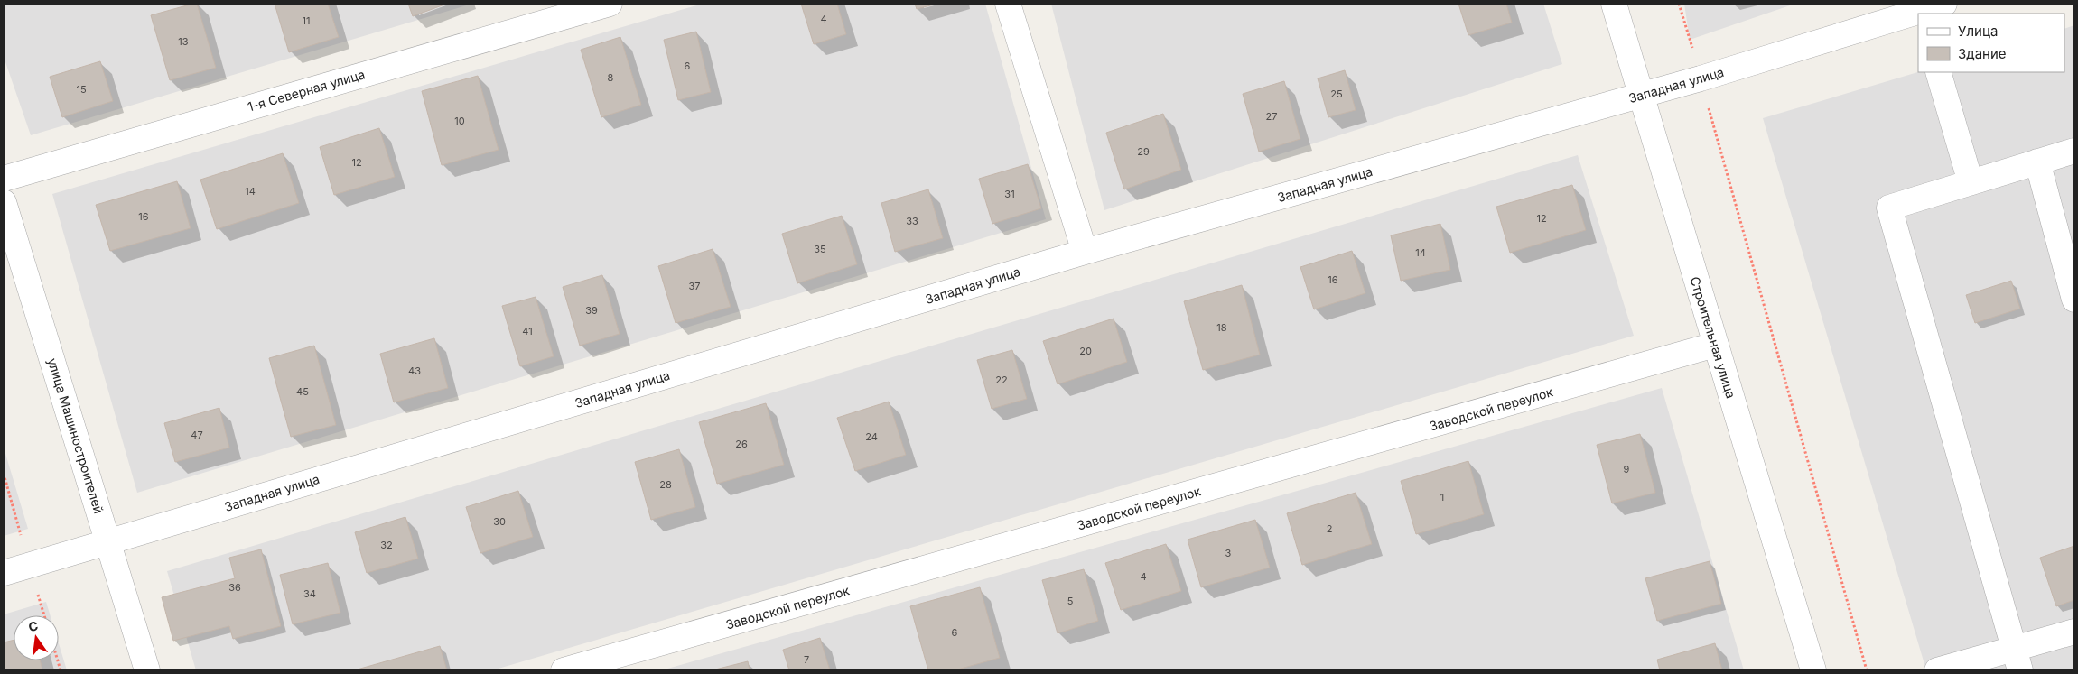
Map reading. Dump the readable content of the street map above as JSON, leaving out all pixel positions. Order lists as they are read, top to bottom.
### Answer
{
  "streets": {
    "street": [
      "Западная улица",
      "1-я Северная улица",
      "Строительная улица",
      "Заводской переулок",
      "улица Машиностроителей"
    ]
  },
  "crossings": [
    ["Западная улица", "Строительная улица"],
    ["Западная улица", "улица Машиностроителей"],
    ["Строительная улица", "Заводской переулок"]
  ],
  "house_numbers": [
    "4",
    "11",
    "13",
    "6",
    "8",
    "15",
    "25",
    "27",
    "10",
    "29",
    "12",
    "14",
    "31",
    "16",
    "12",
    "33",
    "35",
    "14",
    "16",
    "37",
    "39",
    "18",
    "41",
    "20",
    "43",
    "22",
    "45",
    "47",
    "24",
    "26",
    "9",
    "28",
    "1",
    "30",
    "2",
    "32",
    "3",
    "4",
    "36",
    "34",
    "5",
    "6",
    "7"
  ],
  "legend": ["Улица", "Здание"],
  "north": "top"
}
